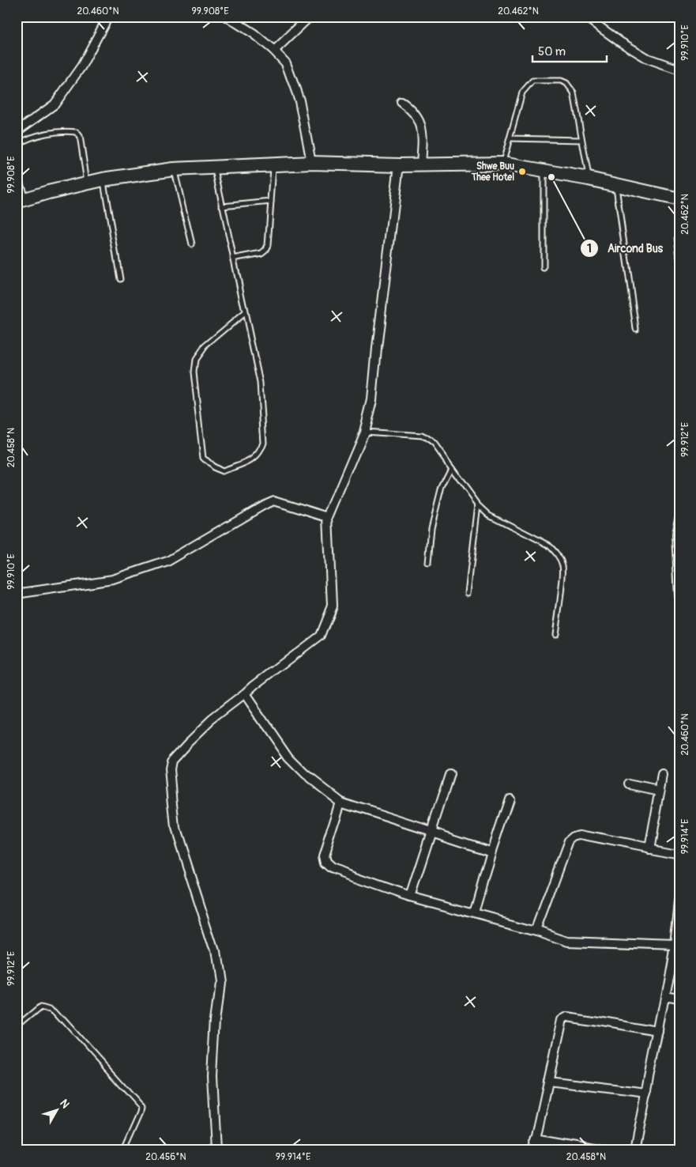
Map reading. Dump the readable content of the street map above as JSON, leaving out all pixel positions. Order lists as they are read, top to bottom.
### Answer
{
  "places": ["Shwe Buu Thee Hotel", "Aircond Bus"],
  "scale_bar": "50 m",
  "north": "top right",
  "coordinates": [
    "20.460°N",
    "99.908°E",
    "20.462°N",
    "99.910°E",
    "99.912°E",
    "20.458°N",
    "99.914°E",
    "20.456°N"
  ]
}
